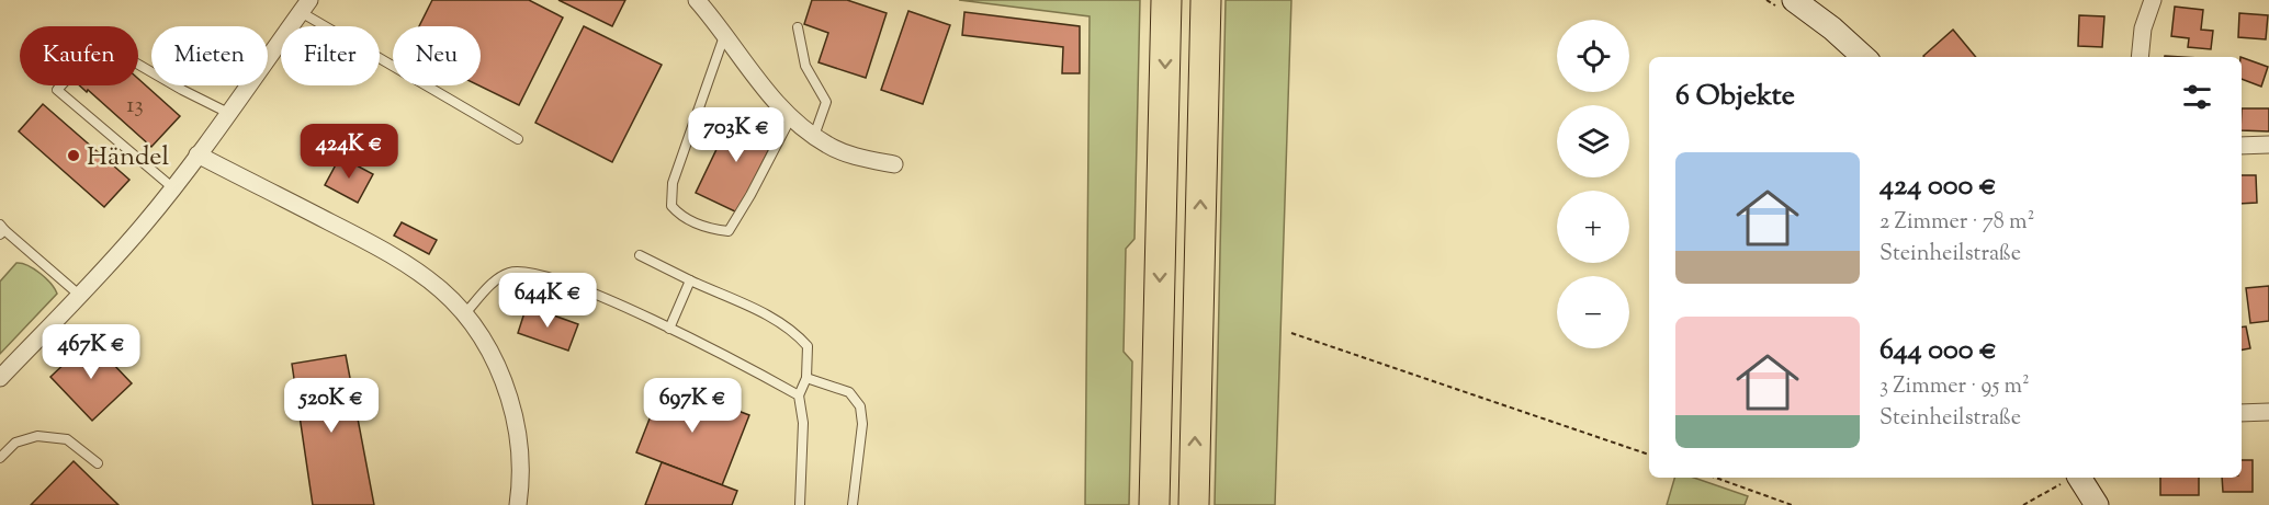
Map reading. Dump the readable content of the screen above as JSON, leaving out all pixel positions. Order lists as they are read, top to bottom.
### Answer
{
  "places": ["Händel"],
  "house_numbers": ["13"],
  "page": {
    "map_buttons": ["+", "−"],
    "chip": [
      "Kaufen",
      "Mieten",
      "Filter",
      "Neu"
    ],
    "heading": "6 Objekte",
    "price": [
      "703K €",
      "424K €",
      "644K €",
      "467K €",
      "520K €",
      "697K €"
    ],
    "list": [
      {
        "name": "424 000 €",
        "note": "2 Zimmer · 78 m² · Steinheilstraße"
      },
      {
        "name": "644 000 €",
        "note": "3 Zimmer · 95 m² · Steinheilstraße"
      }
    ]
  }
}
